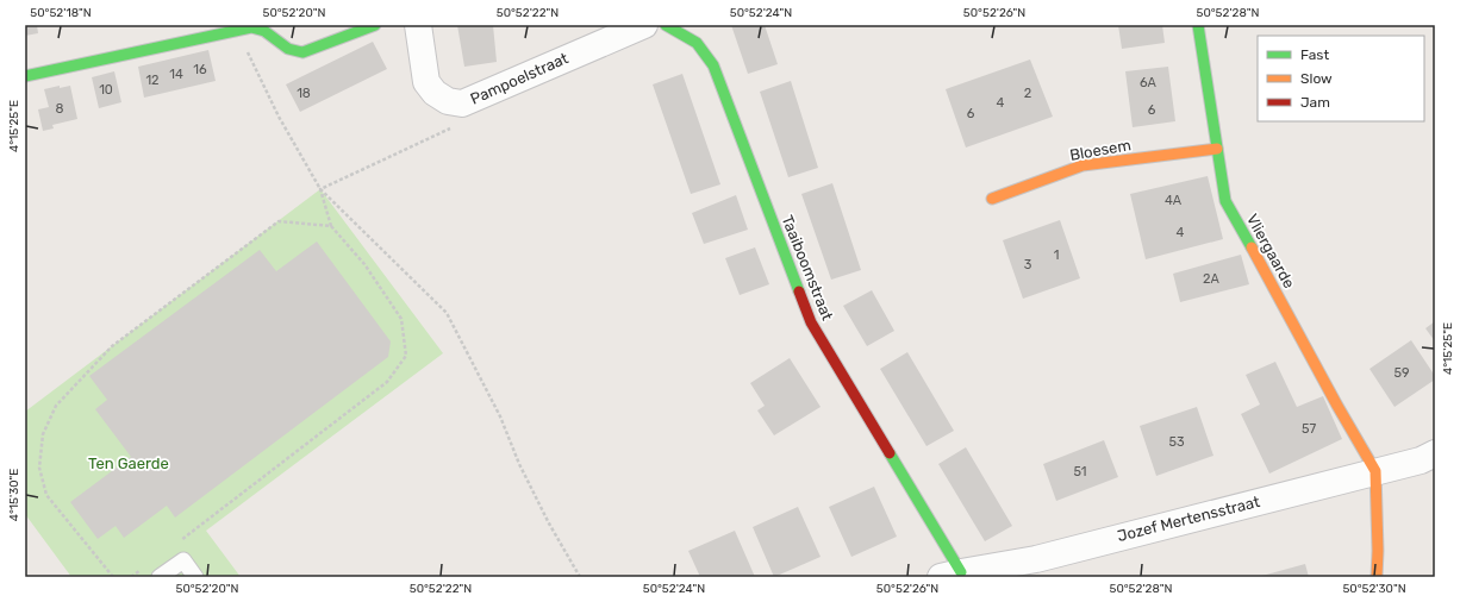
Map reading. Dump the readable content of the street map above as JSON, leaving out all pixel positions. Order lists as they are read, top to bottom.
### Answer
{
  "streets": {
    "street": [
      "Pampoelstraat",
      "Bloesem",
      "Vliergaarde",
      "Taaiboomstraat",
      "Jozef Mertensstraat"
    ]
  },
  "crossings": [
    ["Bloesem", "Vliergaarde"],
    ["Vliergaarde", "Jozef Mertensstraat"],
    ["Taaiboomstraat", "Jozef Mertensstraat"]
  ],
  "parks": ["Ten Gaerde"],
  "house_numbers": [
    "16",
    "14",
    "12",
    "6A",
    "10",
    "18",
    "2",
    "4",
    "8",
    "6",
    "6",
    "4A",
    "4",
    "1",
    "3",
    "2A",
    "59",
    "57",
    "53",
    "51"
  ],
  "legend": ["Fast", "Slow", "Jam"],
  "coordinates": [
    "50°52'18\"N",
    "50°52'20\"N",
    "50°52'22\"N",
    "50°52'24\"N",
    "50°52'26\"N",
    "50°52'28\"N",
    "4°15'25\"E",
    "4°15'30\"E",
    "50°52'30\"N"
  ]
}
